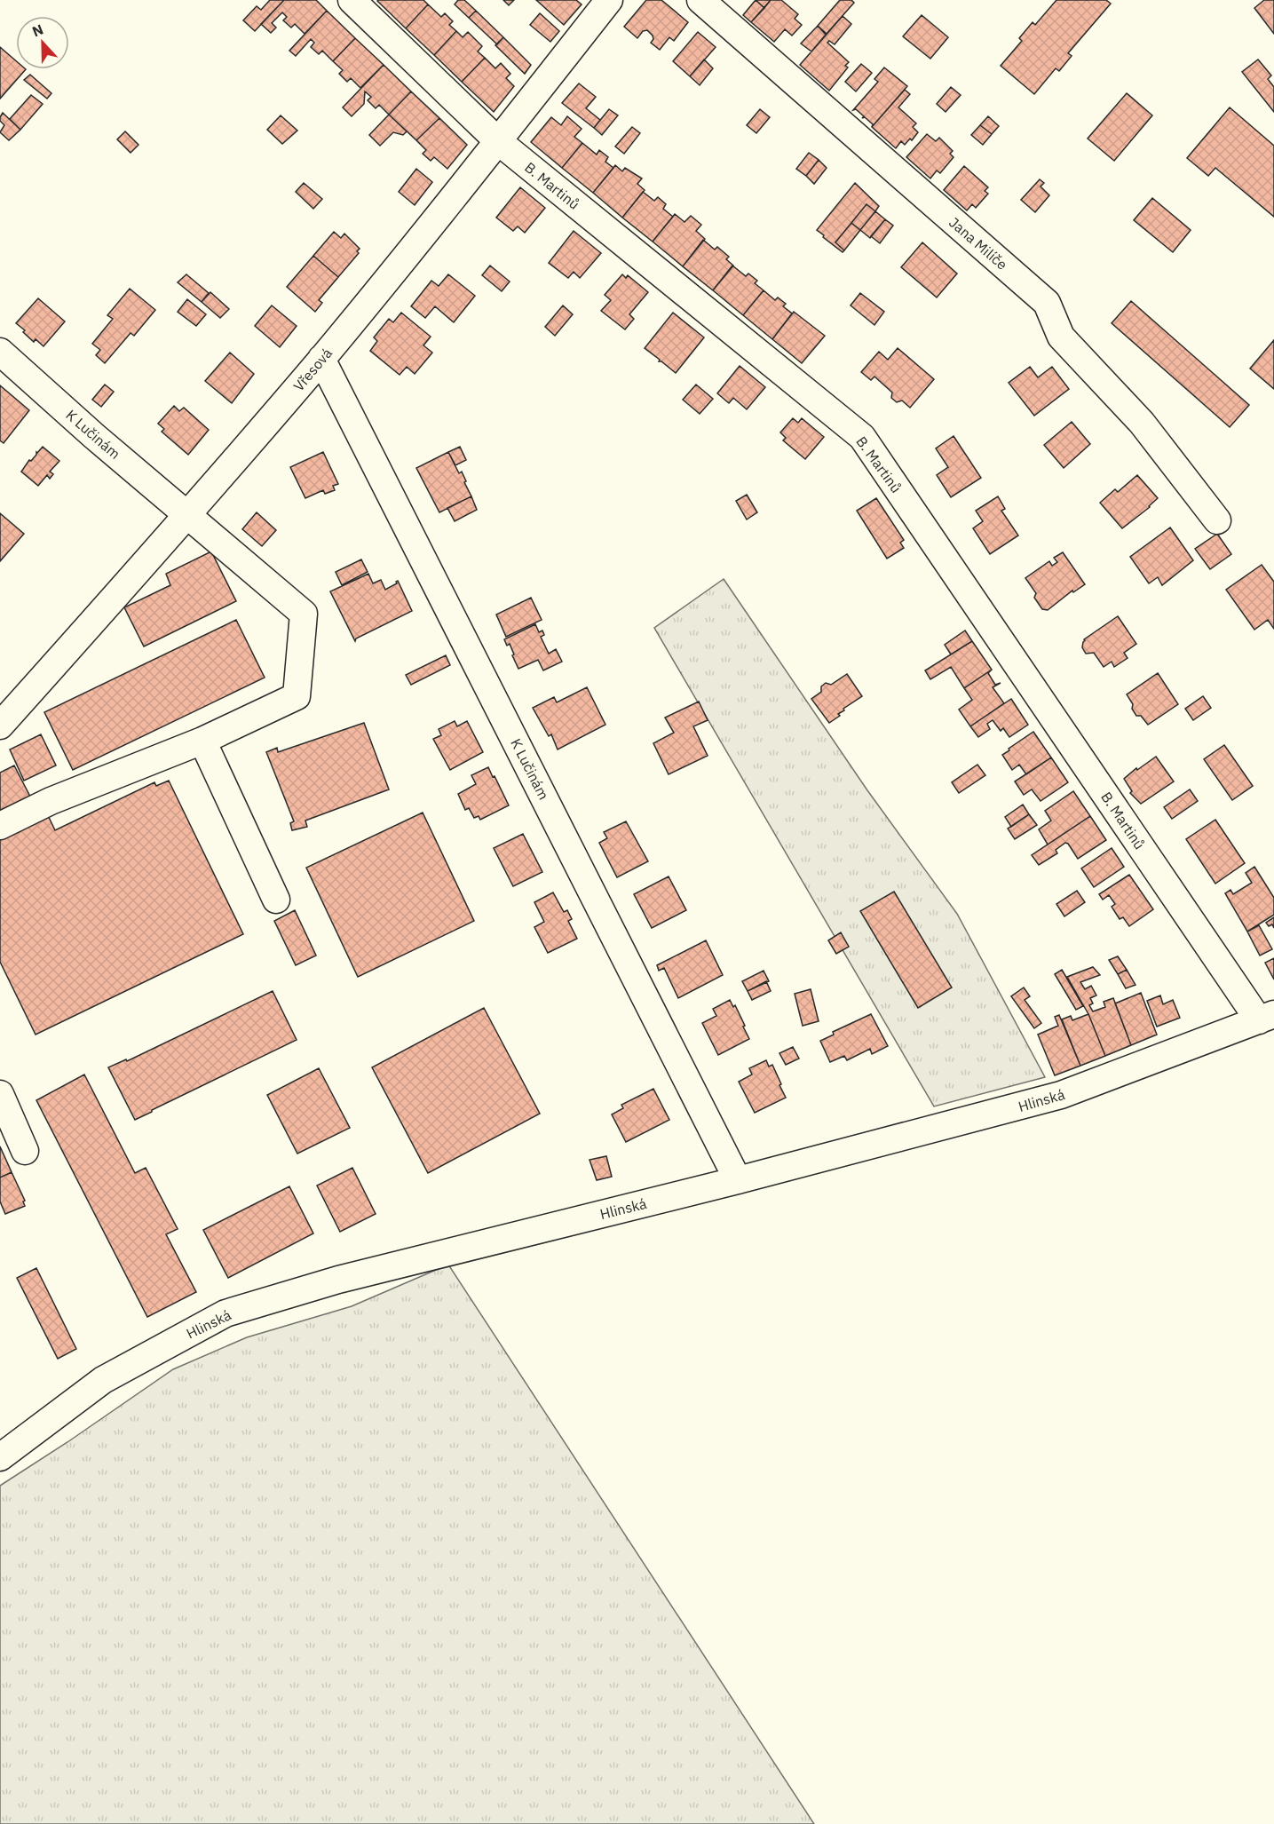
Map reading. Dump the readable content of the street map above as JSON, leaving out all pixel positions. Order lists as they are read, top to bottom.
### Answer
{
  "streets": {
    "street": [
      "B. Martinů",
      "Jana Milíče",
      "Vřesová",
      "K Lučinám",
      "Hlinská"
    ]
  },
  "crossings": [
    ["B. Martinů", "Vřesová"],
    ["B. Martinů", "Hlinská"],
    ["Vřesová", "K Lučinám"],
    ["K Lučinám", "Hlinská"]
  ],
  "north": "top"
}
